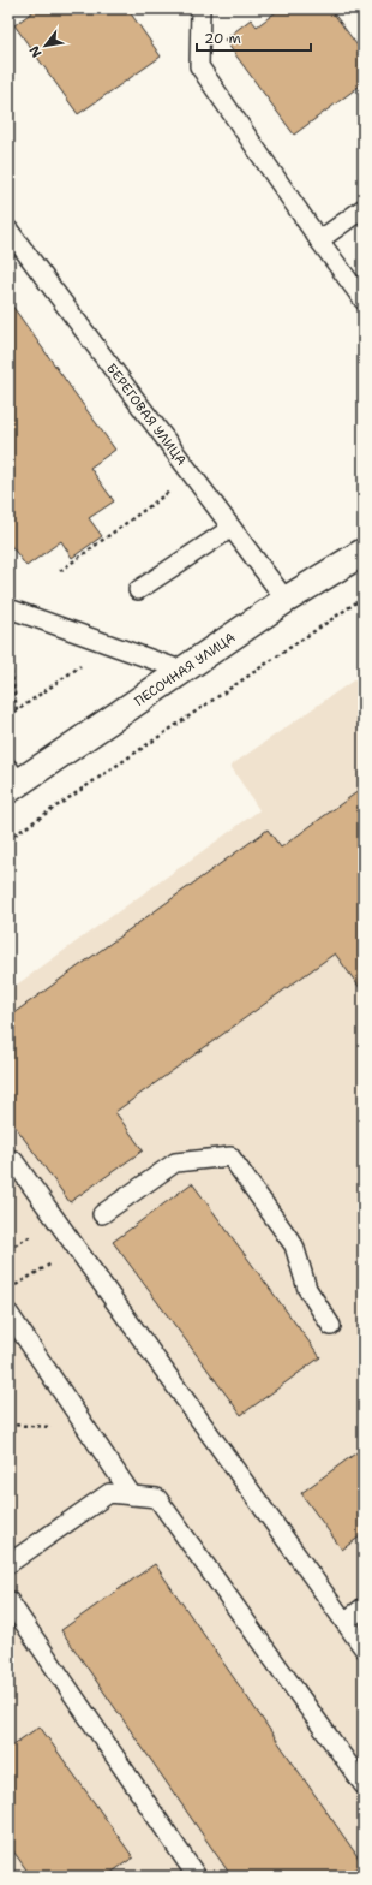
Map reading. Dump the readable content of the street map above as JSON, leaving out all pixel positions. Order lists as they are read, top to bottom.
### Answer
{
  "streets": {
    "street": ["ПЕСОЧНАЯ УЛИЦА"],
    "lane": ["БЕРЕГОВАЯ УЛИЦА"]
  },
  "crossings": [
    ["БЕРЕГОВАЯ УЛИЦА", "ПЕСОЧНАЯ УЛИЦА"]
  ],
  "scale_bar": "20 m",
  "north": "bottom left"
}
